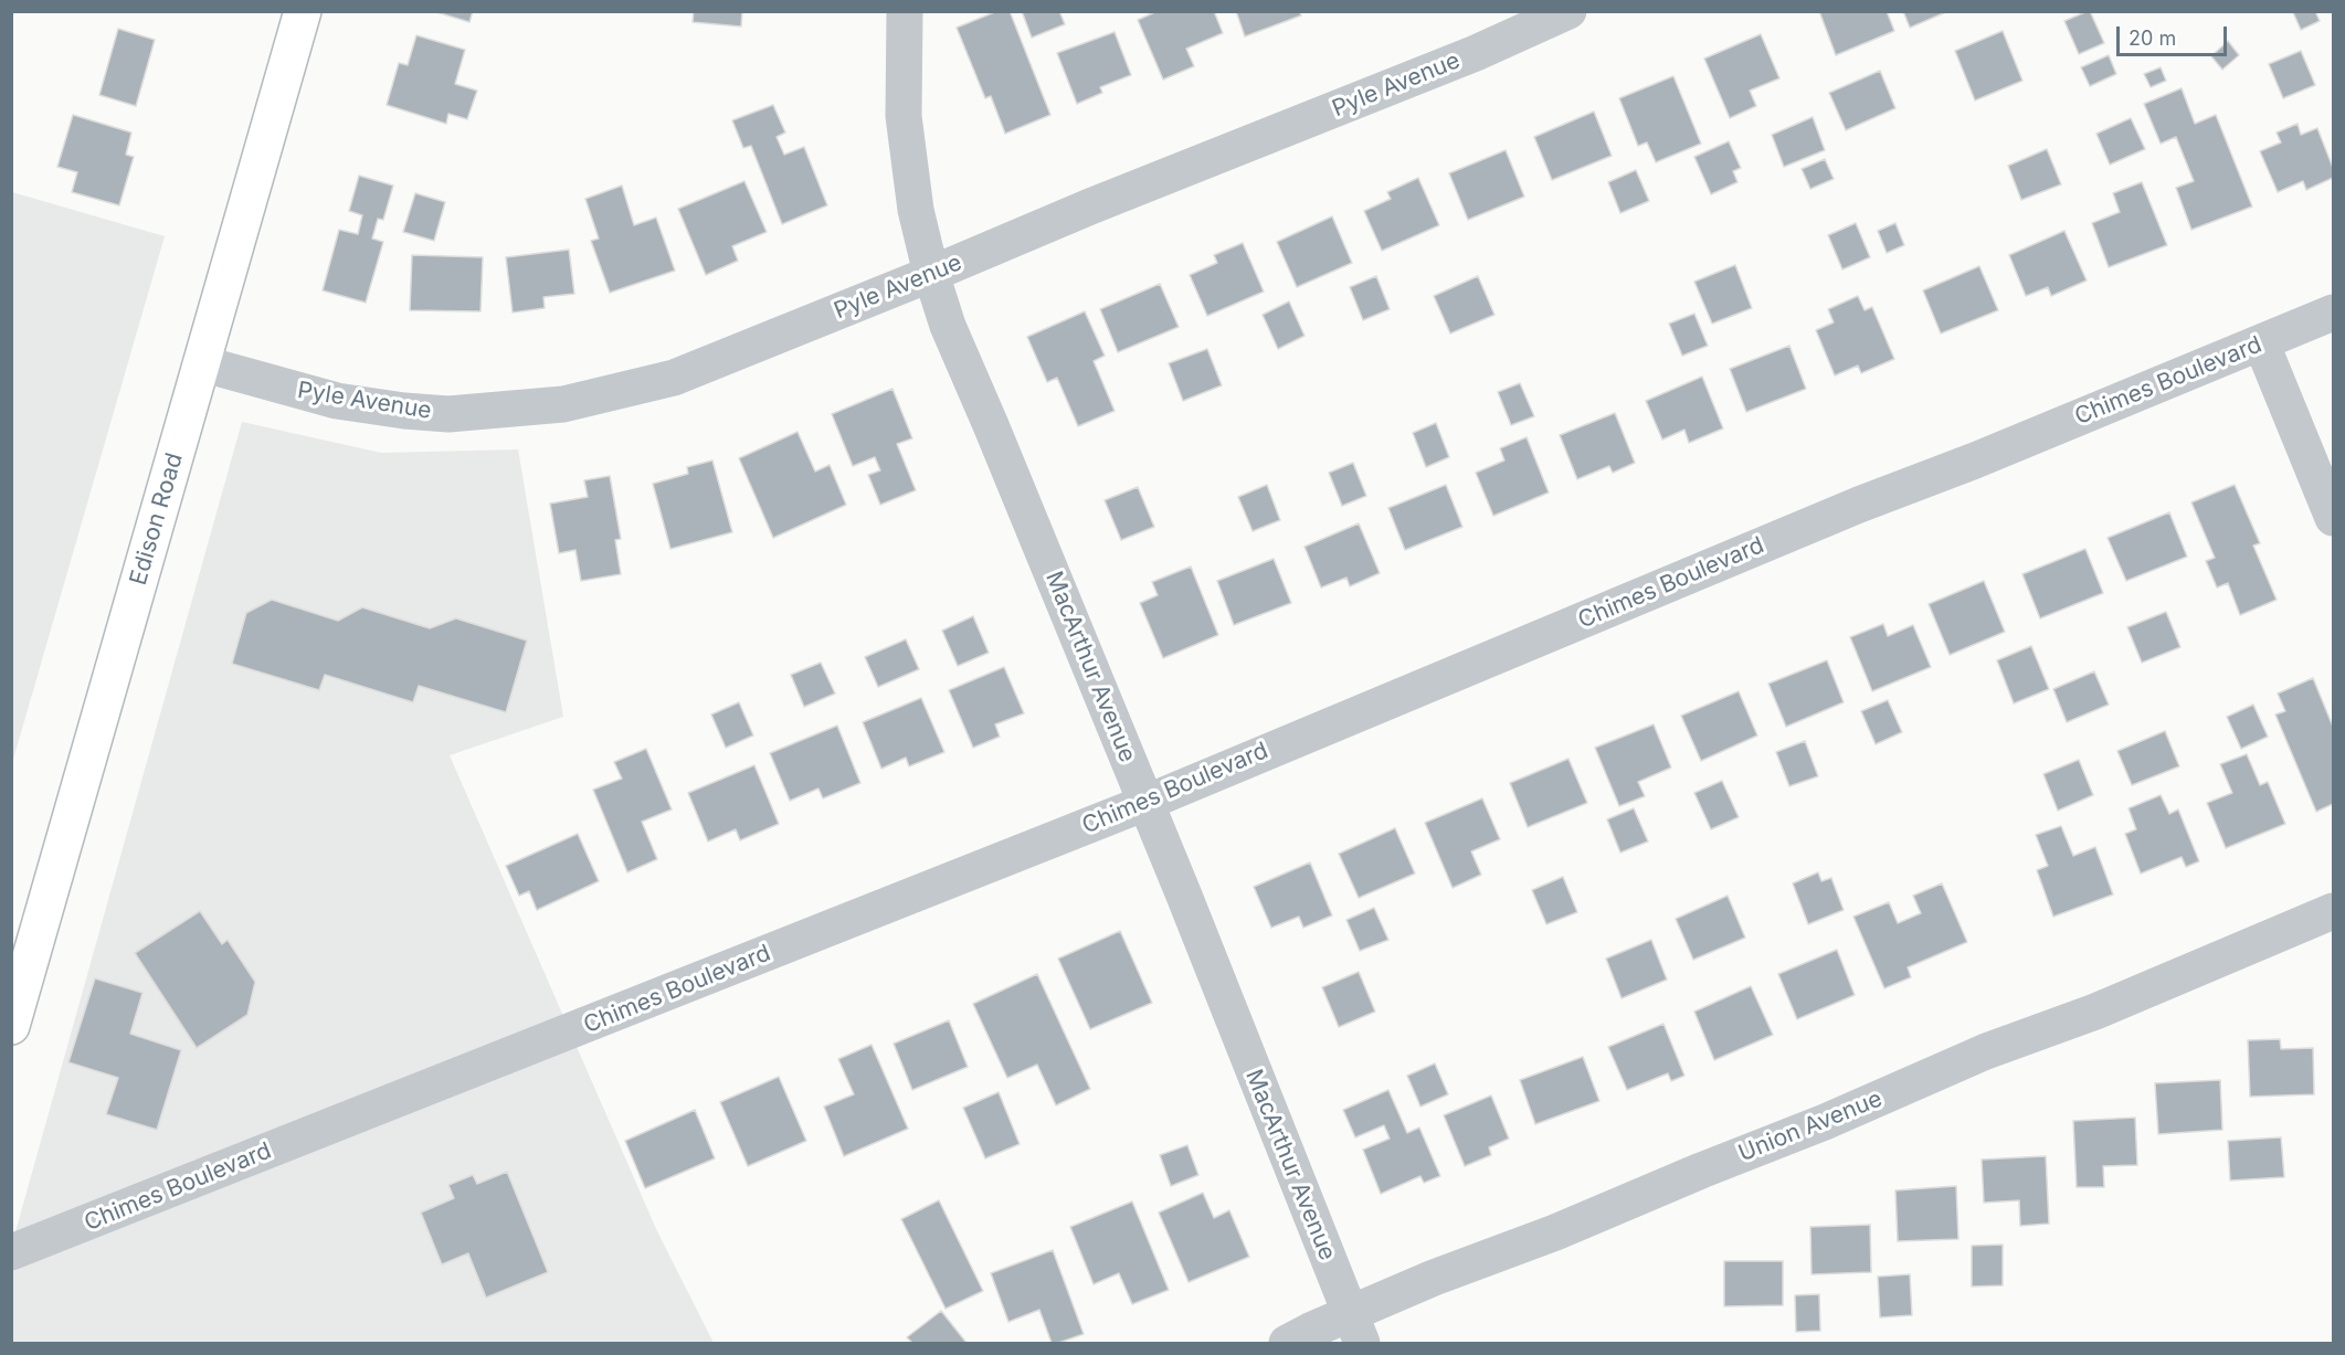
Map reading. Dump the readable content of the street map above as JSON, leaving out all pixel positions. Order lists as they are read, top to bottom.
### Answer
{
  "streets": {
    "main road": ["Edison Road"],
    "street": [
      "Pyle Avenue",
      "Chimes Boulevard",
      "MacArthur Avenue",
      "Union Avenue"
    ]
  },
  "crossings": [
    ["Pyle Avenue", "Edison Road"],
    ["Pyle Avenue", "MacArthur Avenue"],
    ["Chimes Boulevard", "MacArthur Avenue"],
    ["MacArthur Avenue", "Union Avenue"]
  ],
  "scale_bar": "20 m"
}
